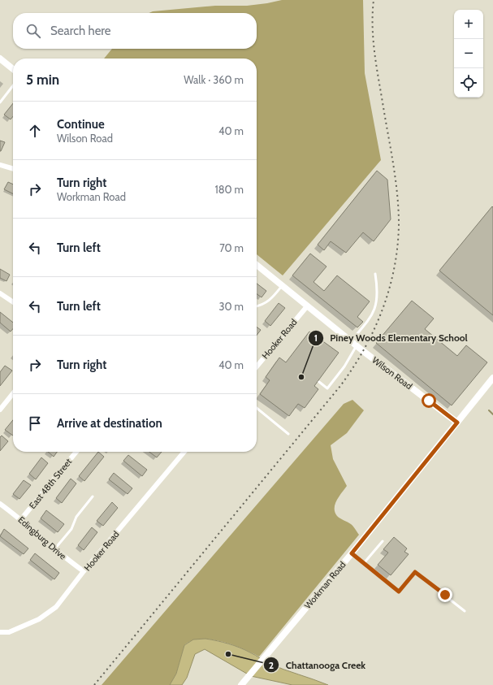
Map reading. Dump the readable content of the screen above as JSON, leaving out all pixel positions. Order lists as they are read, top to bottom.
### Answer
{
  "streets": {
    "street": [
      "Hooker Road",
      "Wilson Road",
      "East 48th Street",
      "Edingburg Drive",
      "Workman Road"
    ]
  },
  "crossings": [
    ["Hooker Road", "Wilson Road"],
    ["Hooker Road", "Edingburg Drive"],
    ["Wilson Road", "Workman Road"],
    ["East 48th Street", "Edingburg Drive"]
  ],
  "places": ["Piney Woods Elementary School", "Chattanooga Creek"],
  "page": {
    "map_buttons": ["+", "−"],
    "search": "Search here",
    "heading": ["5 min", "Walk · 360 m"],
    "list": [
      ["Continue", "Wilson Road", "40 m"],
      ["Turn right", "Workman Road", "180 m"],
      ["Turn left", "70 m"],
      ["Turn left", "30 m"],
      ["Turn right", "40 m"],
      "Arrive at destination"
    ]
  }
}
